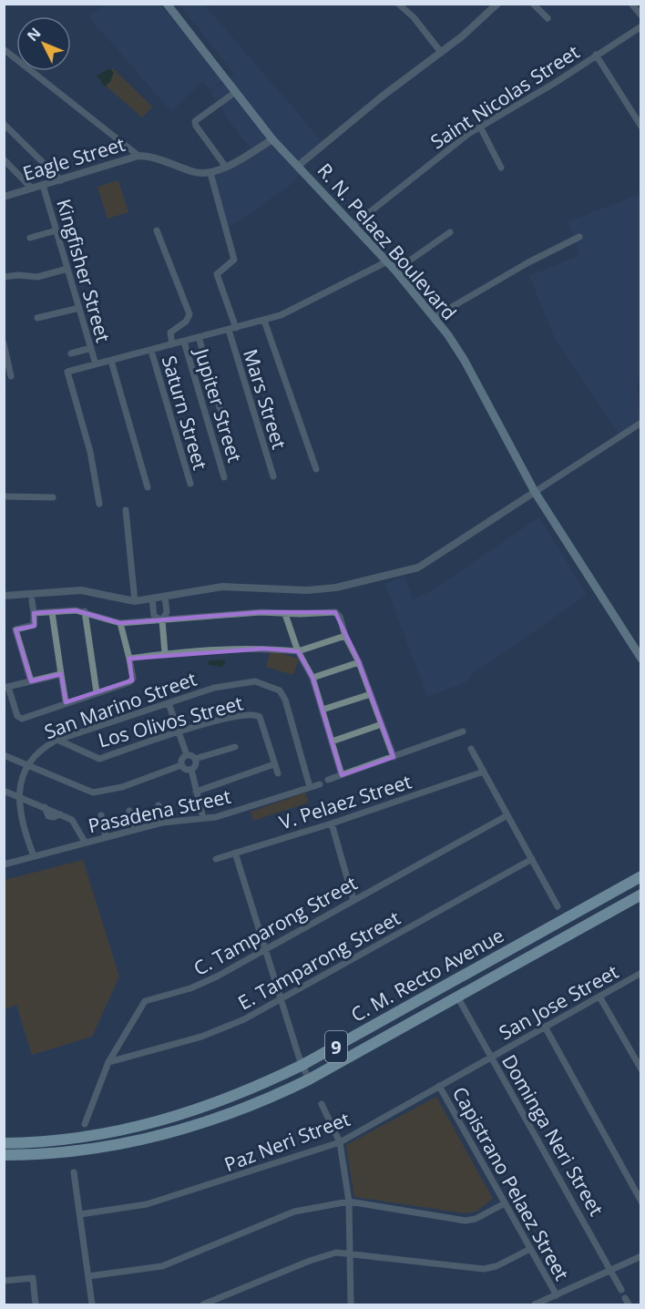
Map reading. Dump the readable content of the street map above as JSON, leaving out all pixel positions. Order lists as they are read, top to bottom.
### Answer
{
  "streets": {
    "highway": ["C. M. Recto Avenue", "9"],
    "main road": ["R. N. Pelaez Boulevard"],
    "street": [
      "Saint Nicolas Street",
      "Eagle Street",
      "Kingfisher Street",
      "Mars Street",
      "Jupiter Street",
      "Saturn Street",
      "San Marino Street",
      "Los Olivos Street",
      "V. Pelaez Street",
      "Pasadena Street",
      "C. Tamparong Street",
      "E. Tamparong Street",
      "San Jose Street",
      "Dominga Neri Street",
      "Paz Neri Street",
      "Capistrano Pelaez Street"
    ]
  },
  "crossings": [
    ["Saint Nicolas Street", "R. N. Pelaez Boulevard"],
    ["Eagle Street", "Kingfisher Street"],
    ["San Marino Street", "Los Olivos Street"],
    ["San Marino Street", "Pasadena Street"],
    ["C. Tamparong Street", "E. Tamparong Street"],
    ["C. M. Recto Avenue", "Dominga Neri Street"],
    ["San Jose Street", "Dominga Neri Street"],
    ["San Jose Street", "Paz Neri Street"],
    ["Dominga Neri Street", "Paz Neri Street"],
    ["Paz Neri Street", "Capistrano Pelaez Street"]
  ],
  "north": "top left"
}
